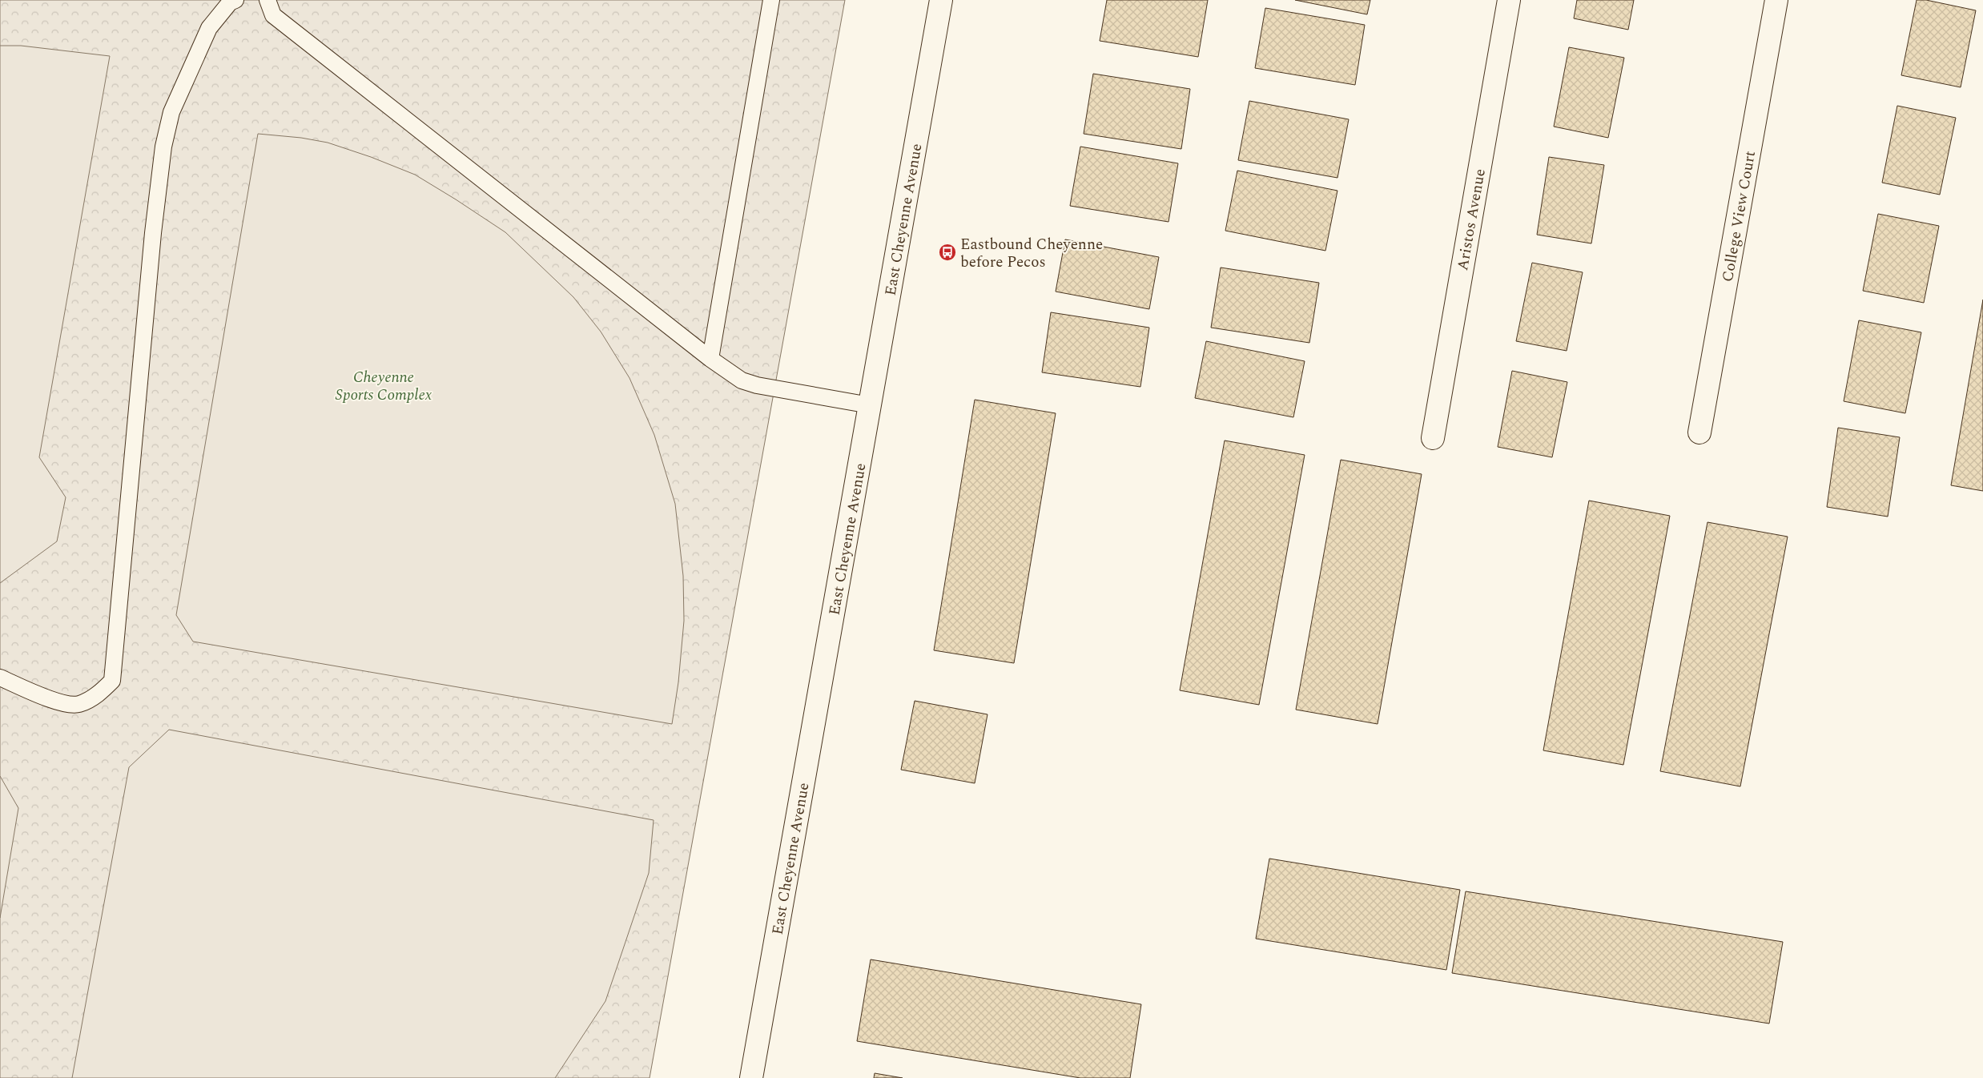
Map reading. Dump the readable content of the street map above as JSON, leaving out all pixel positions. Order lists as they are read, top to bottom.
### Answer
{
  "streets": {
    "main road": ["College View Court", "East Cheyenne Avenue", "Aristos Avenue"]
  },
  "parks": ["Cheyenne Sports Complex"],
  "places": {
    "bus stop": ["Eastbound Cheyenne before Pecos"]
  }
}
